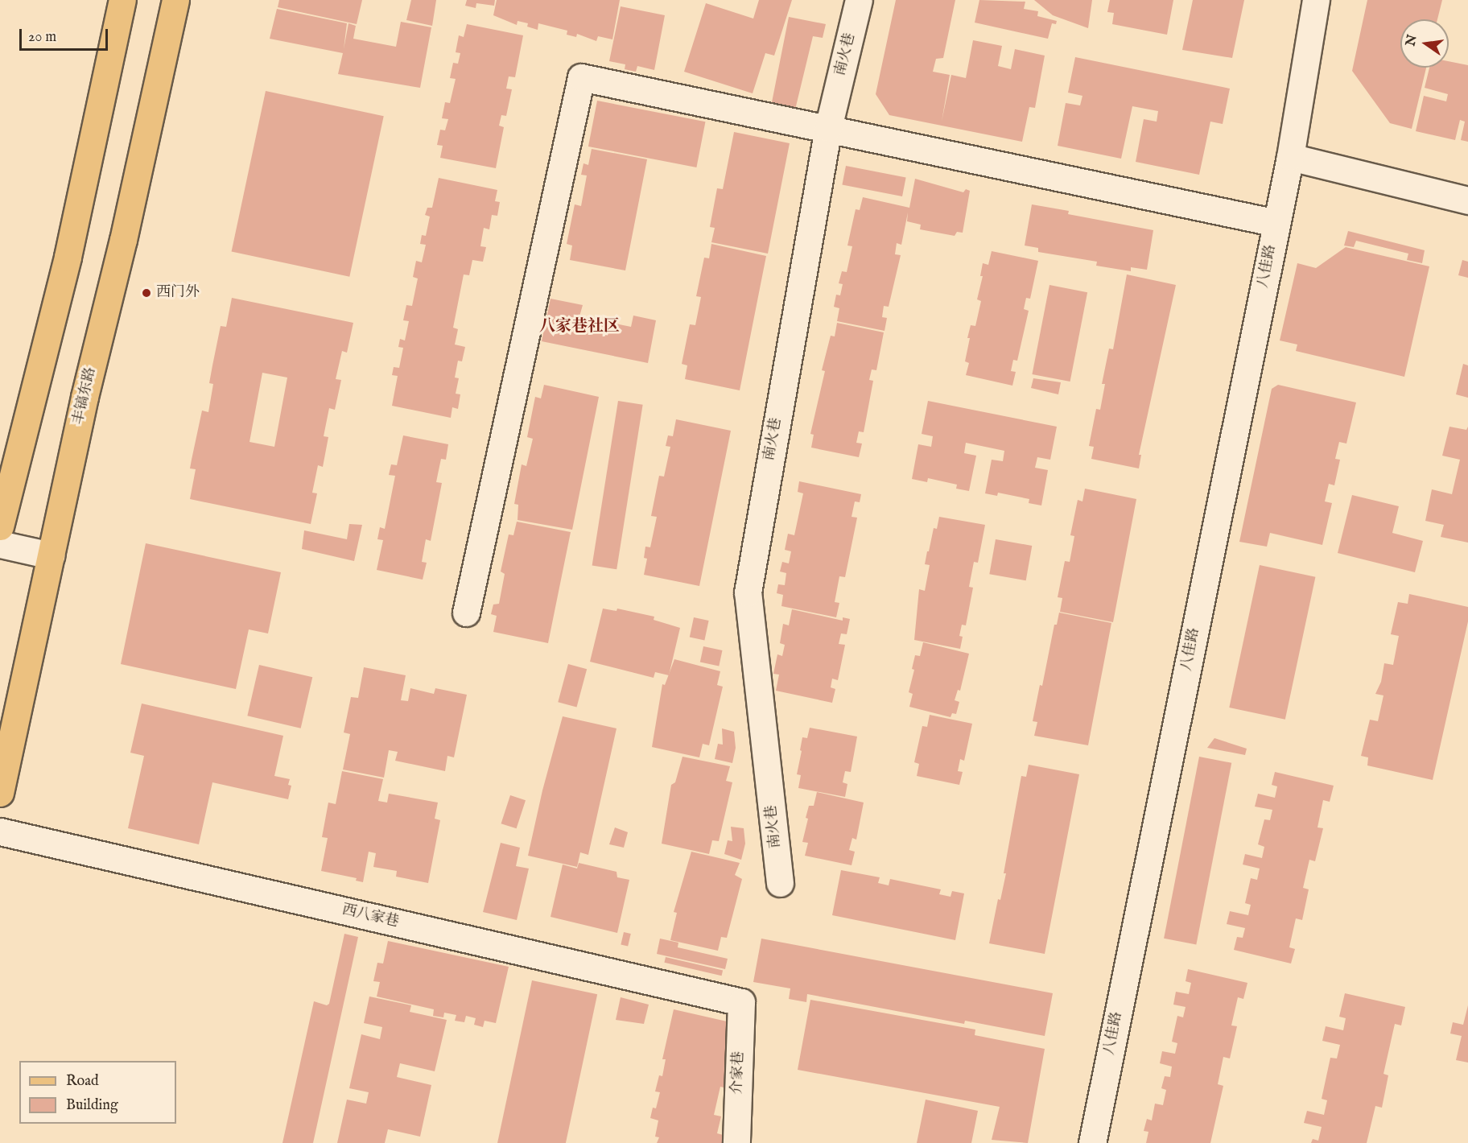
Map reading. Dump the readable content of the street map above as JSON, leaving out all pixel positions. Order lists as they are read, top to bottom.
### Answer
{
  "streets": {
    "main road": ["丰镐东路"],
    "street": [
      "南火巷",
      "八佳路",
      "西八家巷",
      "介家巷"
    ]
  },
  "crossings": [
    ["西八家巷", "介家巷"]
  ],
  "districts": ["八家巷社区"],
  "places": ["西门外"],
  "legend": ["Road", "Building"],
  "scale_bar": "20 m",
  "north": "left"
}
